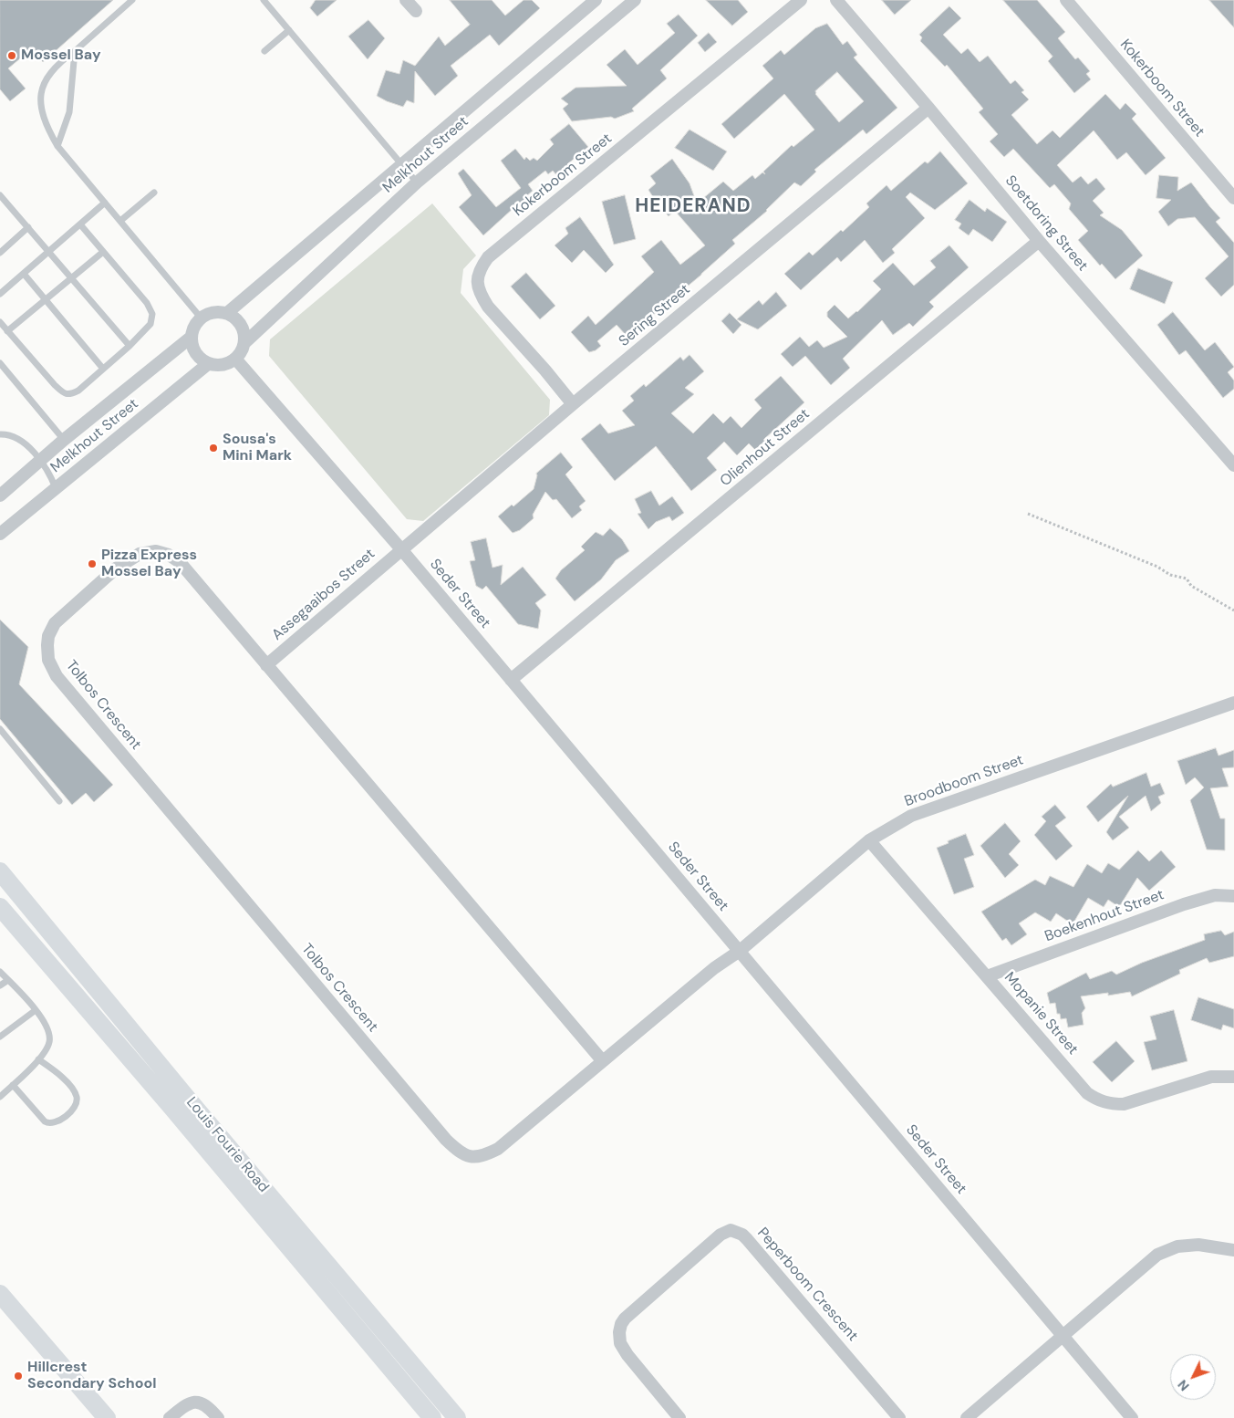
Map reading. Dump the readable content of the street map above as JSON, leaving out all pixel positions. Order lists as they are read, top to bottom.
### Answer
{
  "streets": {
    "main road": ["Louis Fourie Road"],
    "street": [
      "Kokerboom Street",
      "Melkhout Street",
      "Soetdoring Street",
      "Sering Street",
      "Olienhout Street",
      "Seder Street",
      "Assegaaibos Street",
      "Tolbos Crescent",
      "Broodboom Street",
      "Boekenhout Street",
      "Mopanie Street",
      "Peperboom Crescent"
    ]
  },
  "crossings": [
    ["Kokerboom Street", "Sering Street"],
    ["Melkhout Street", "Seder Street"],
    ["Soetdoring Street", "Sering Street"],
    ["Soetdoring Street", "Olienhout Street"],
    ["Sering Street", "Seder Street"],
    ["Sering Street", "Assegaaibos Street"],
    ["Olienhout Street", "Seder Street"],
    ["Seder Street", "Assegaaibos Street"],
    ["Seder Street", "Tolbos Crescent"],
    ["Seder Street", "Broodboom Street"],
    ["Assegaaibos Street", "Tolbos Crescent"],
    ["Tolbos Crescent", "Broodboom Street"],
    ["Broodboom Street", "Mopanie Street"],
    ["Boekenhout Street", "Mopanie Street"]
  ],
  "districts": ["HEIDERAND"],
  "places": [
    "Mossel Bay",
    "Sousa's Mini Mark",
    "Pizza Express Mossel Bay",
    "Hillcrest Secondary School"
  ],
  "north": "bottom left"
}
